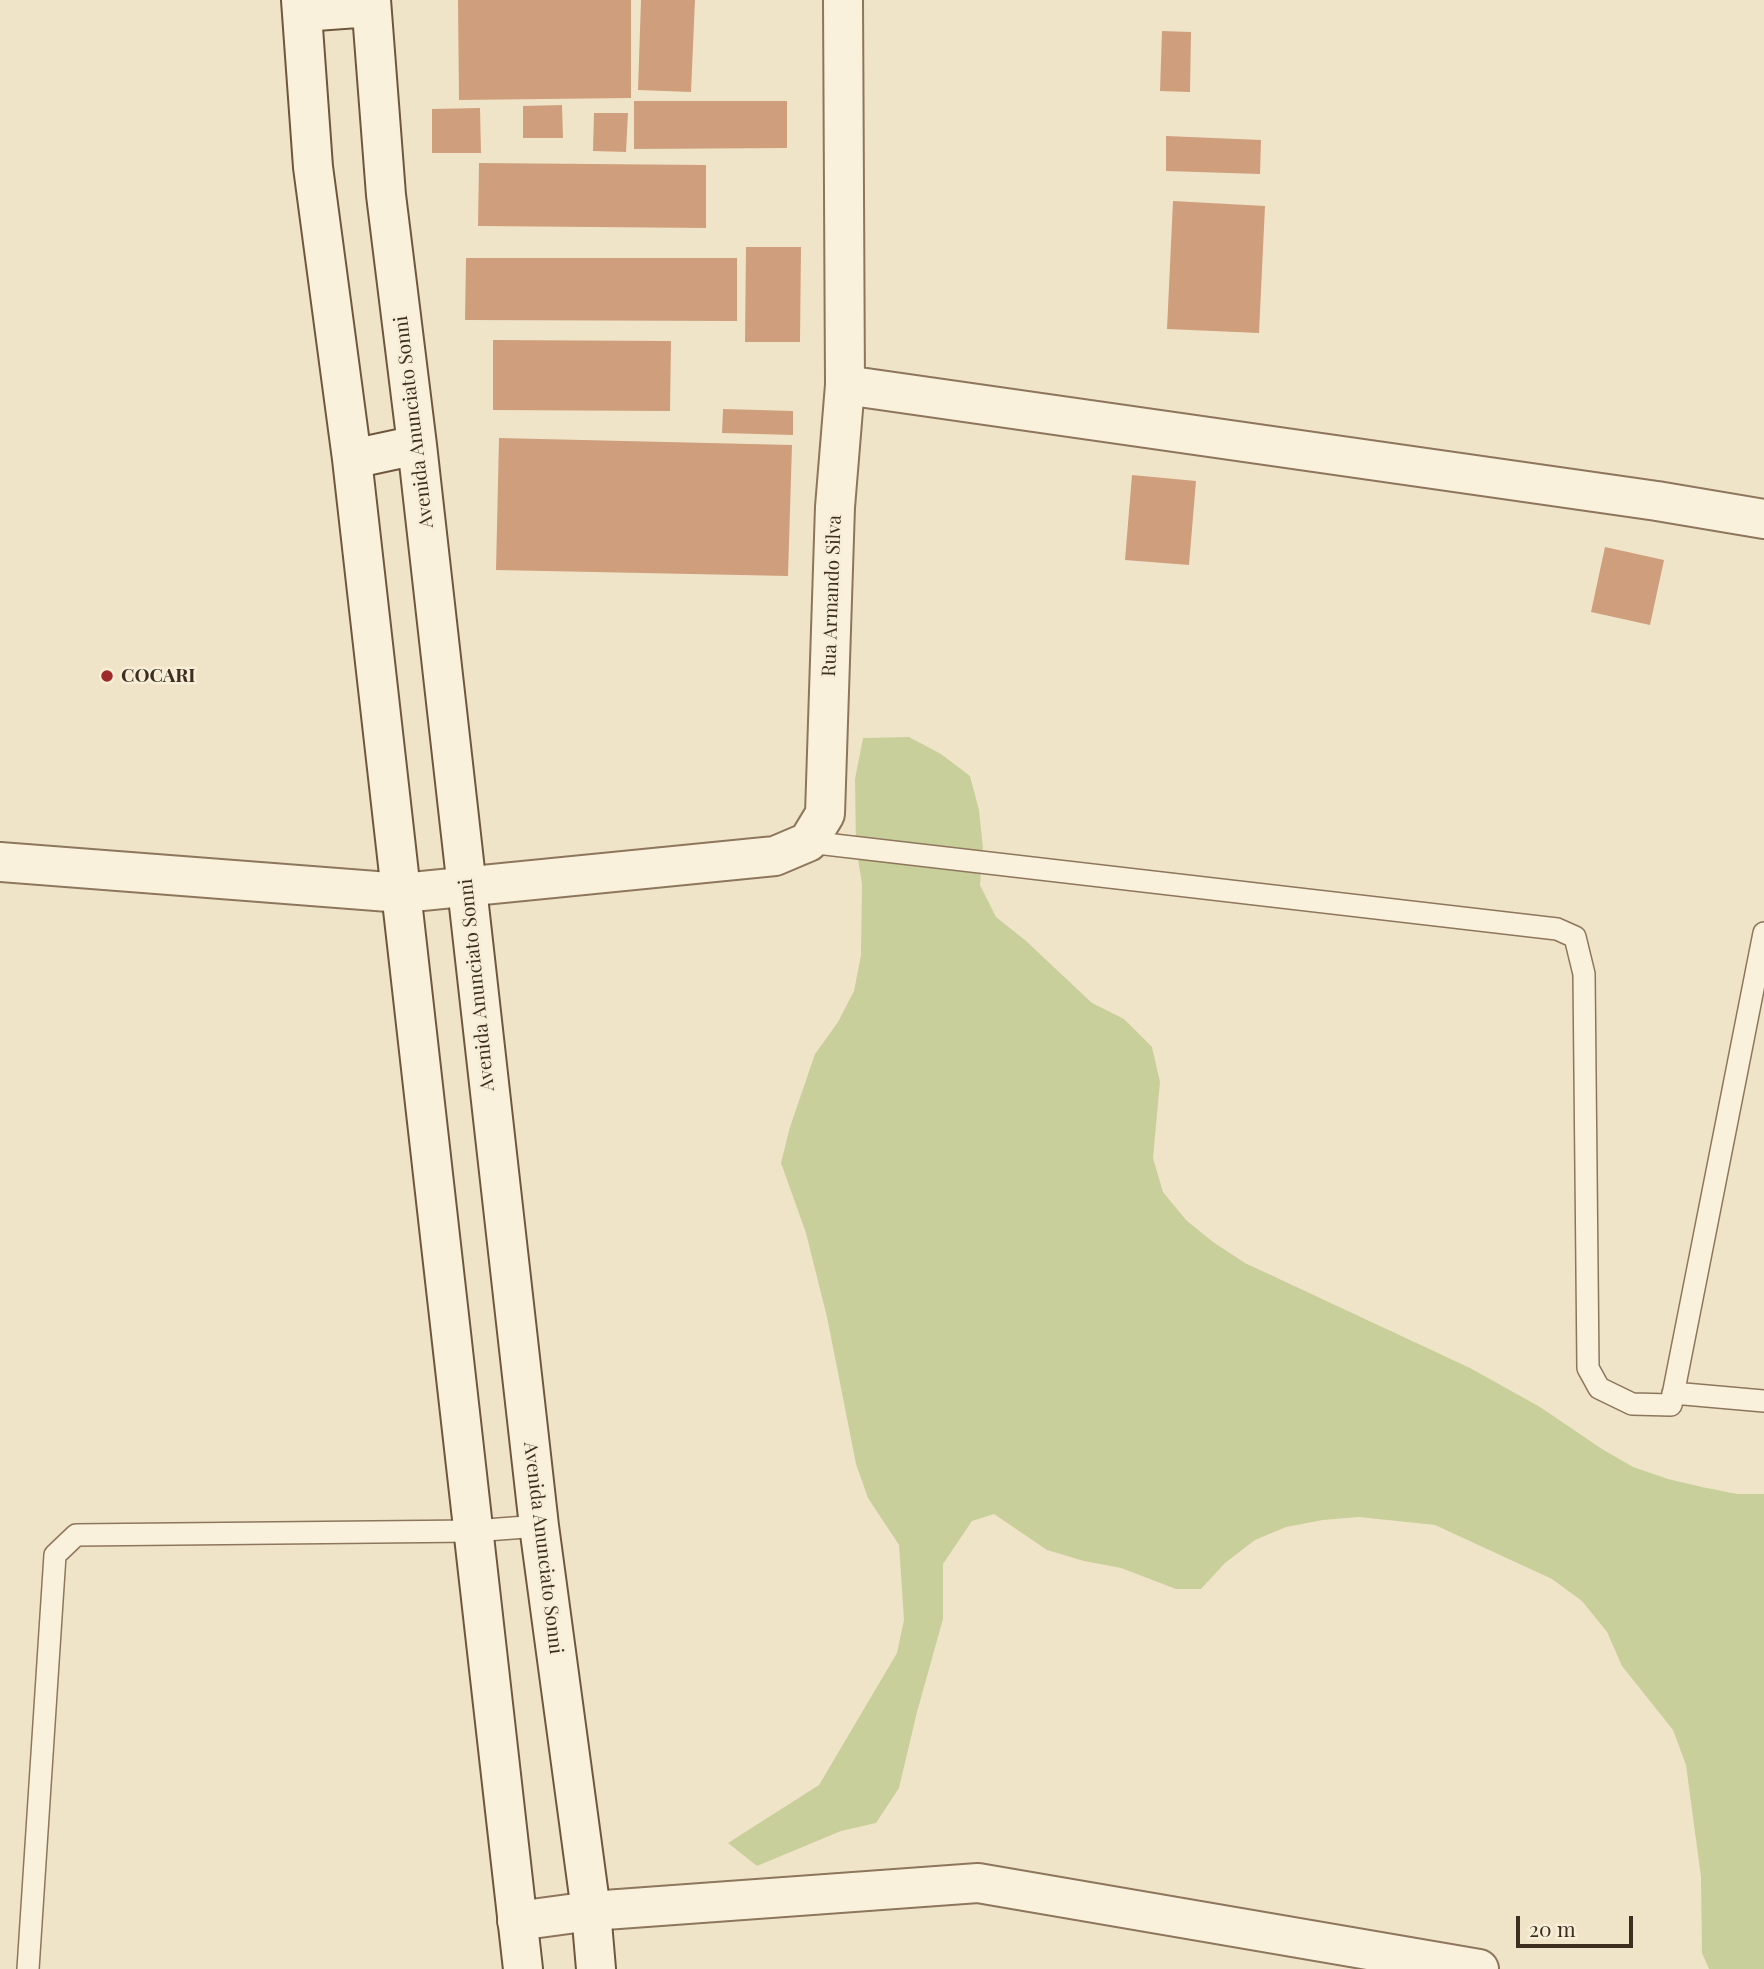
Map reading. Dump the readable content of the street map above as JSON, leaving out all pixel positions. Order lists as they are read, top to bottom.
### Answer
{
  "streets": {
    "street": ["Avenida Anunciato Sonni", "Rua Armando Silva"]
  },
  "places": ["COCARI"],
  "scale_bar": "20 m"
}
